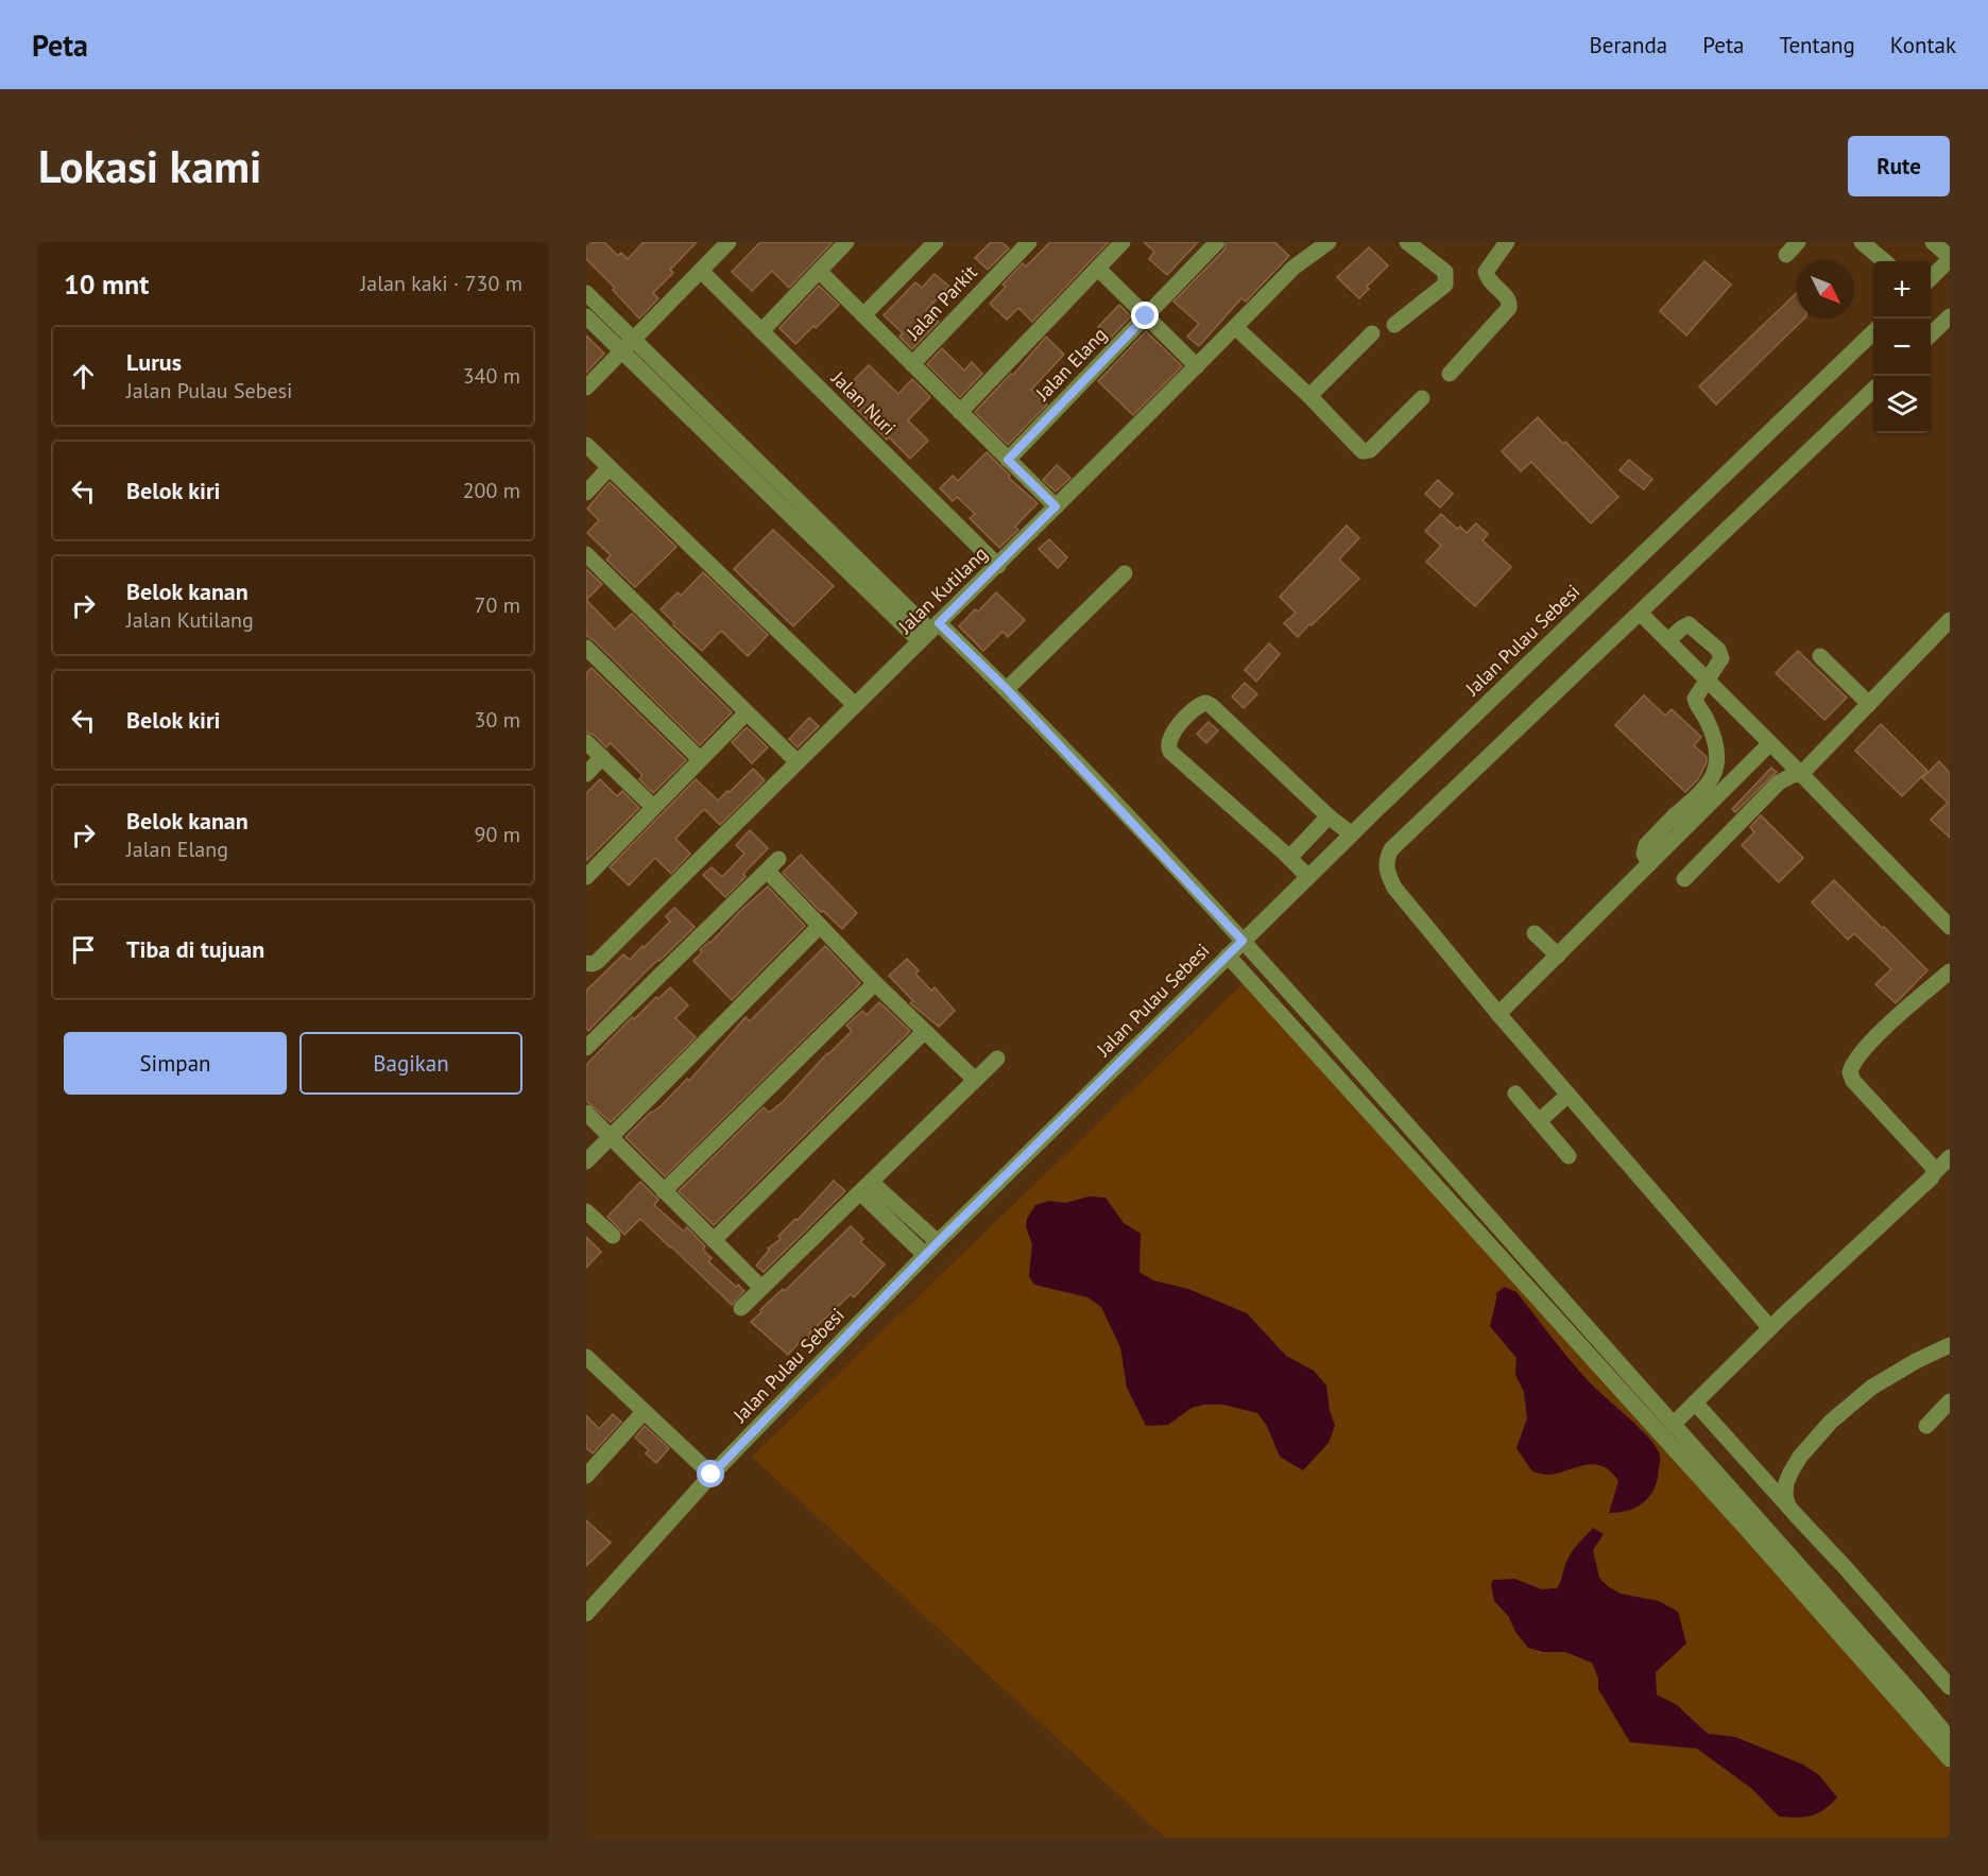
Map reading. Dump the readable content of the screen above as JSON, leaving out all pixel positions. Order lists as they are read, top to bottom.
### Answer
{
  "streets": {
    "street": [
      "Jalan Parkit",
      "Jalan Elang",
      "Jalan Nuri",
      "Jalan Kutilang",
      "Jalan Pulau Sebesi"
    ]
  },
  "crossings": [
    ["Jalan Nuri", "Jalan Kutilang"]
  ],
  "north": "bottom right",
  "page": {
    "header": "Peta",
    "nav": [
      "Beranda",
      "Peta",
      "Tentang",
      "Kontak"
    ],
    "buttons": [
      "Rute",
      ["Simpan", "Bagikan"]
    ],
    "title": "Lokasi kami",
    "heading": ["10 mnt", "Jalan kaki · 730 m"],
    "map_buttons": ["+", "−"],
    "list": [
      ["Lurus", "Jalan Pulau Sebesi", "340 m"],
      ["Belok kiri", "200 m"],
      ["Belok kanan", "Jalan Kutilang", "70 m"],
      ["Belok kiri", "30 m"],
      ["Belok kanan", "Jalan Elang", "90 m"],
      "Tiba di tujuan"
    ]
  }
}
